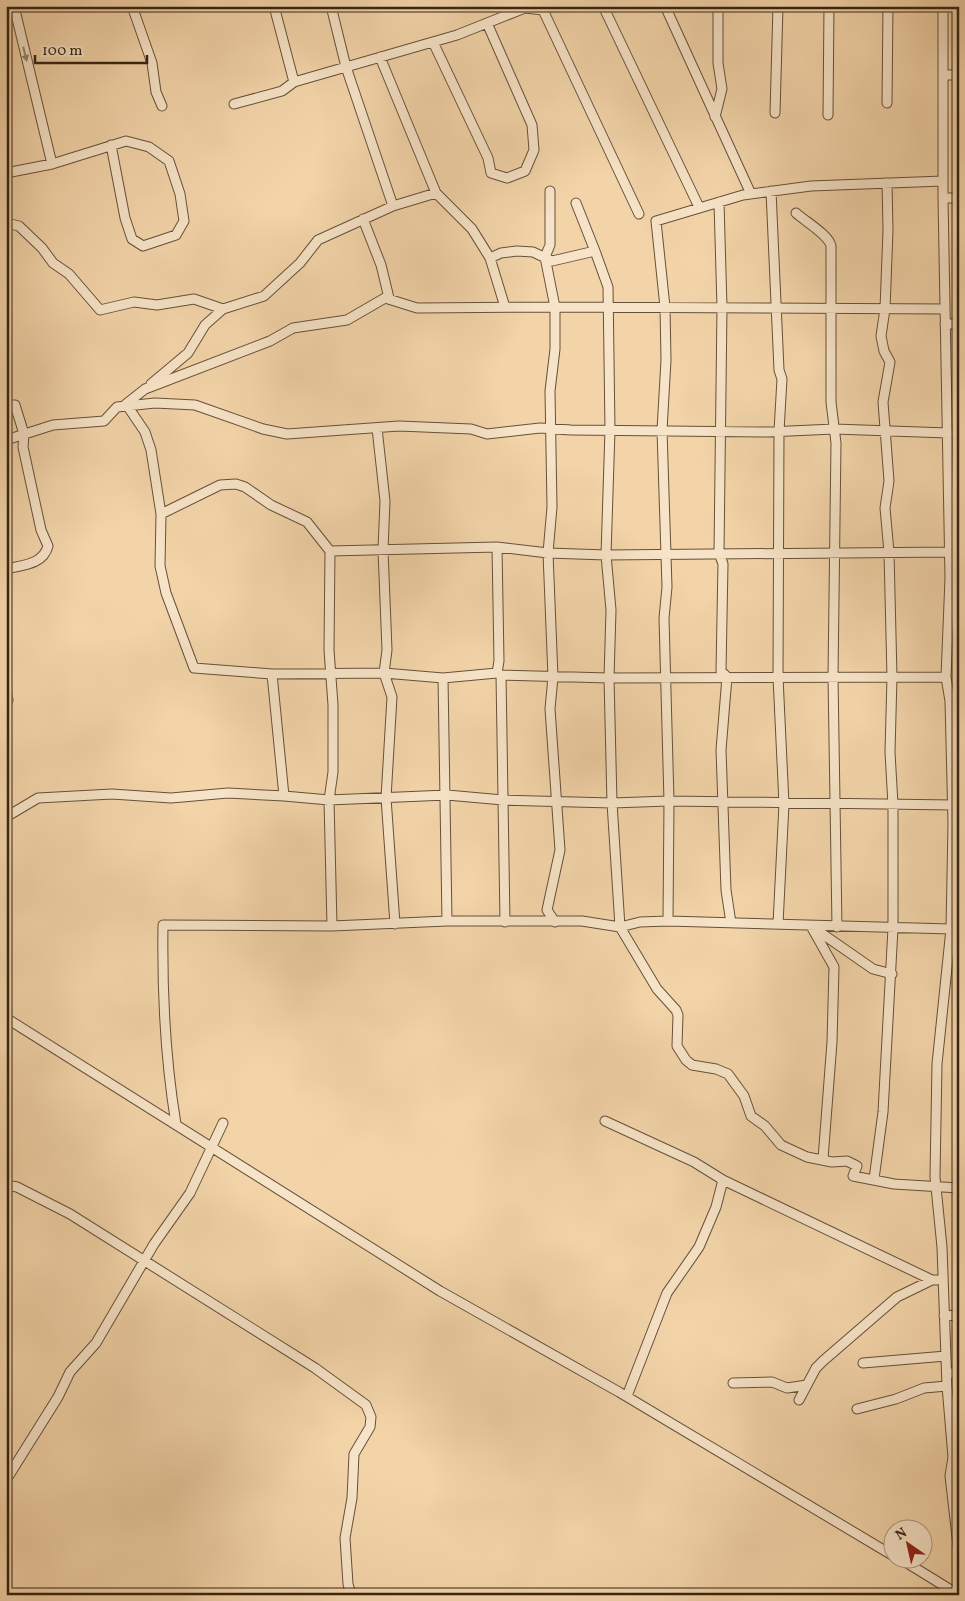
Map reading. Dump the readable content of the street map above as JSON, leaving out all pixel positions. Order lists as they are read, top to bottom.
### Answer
{
  "scale_bar": "100 m",
  "north": "top left"
}
